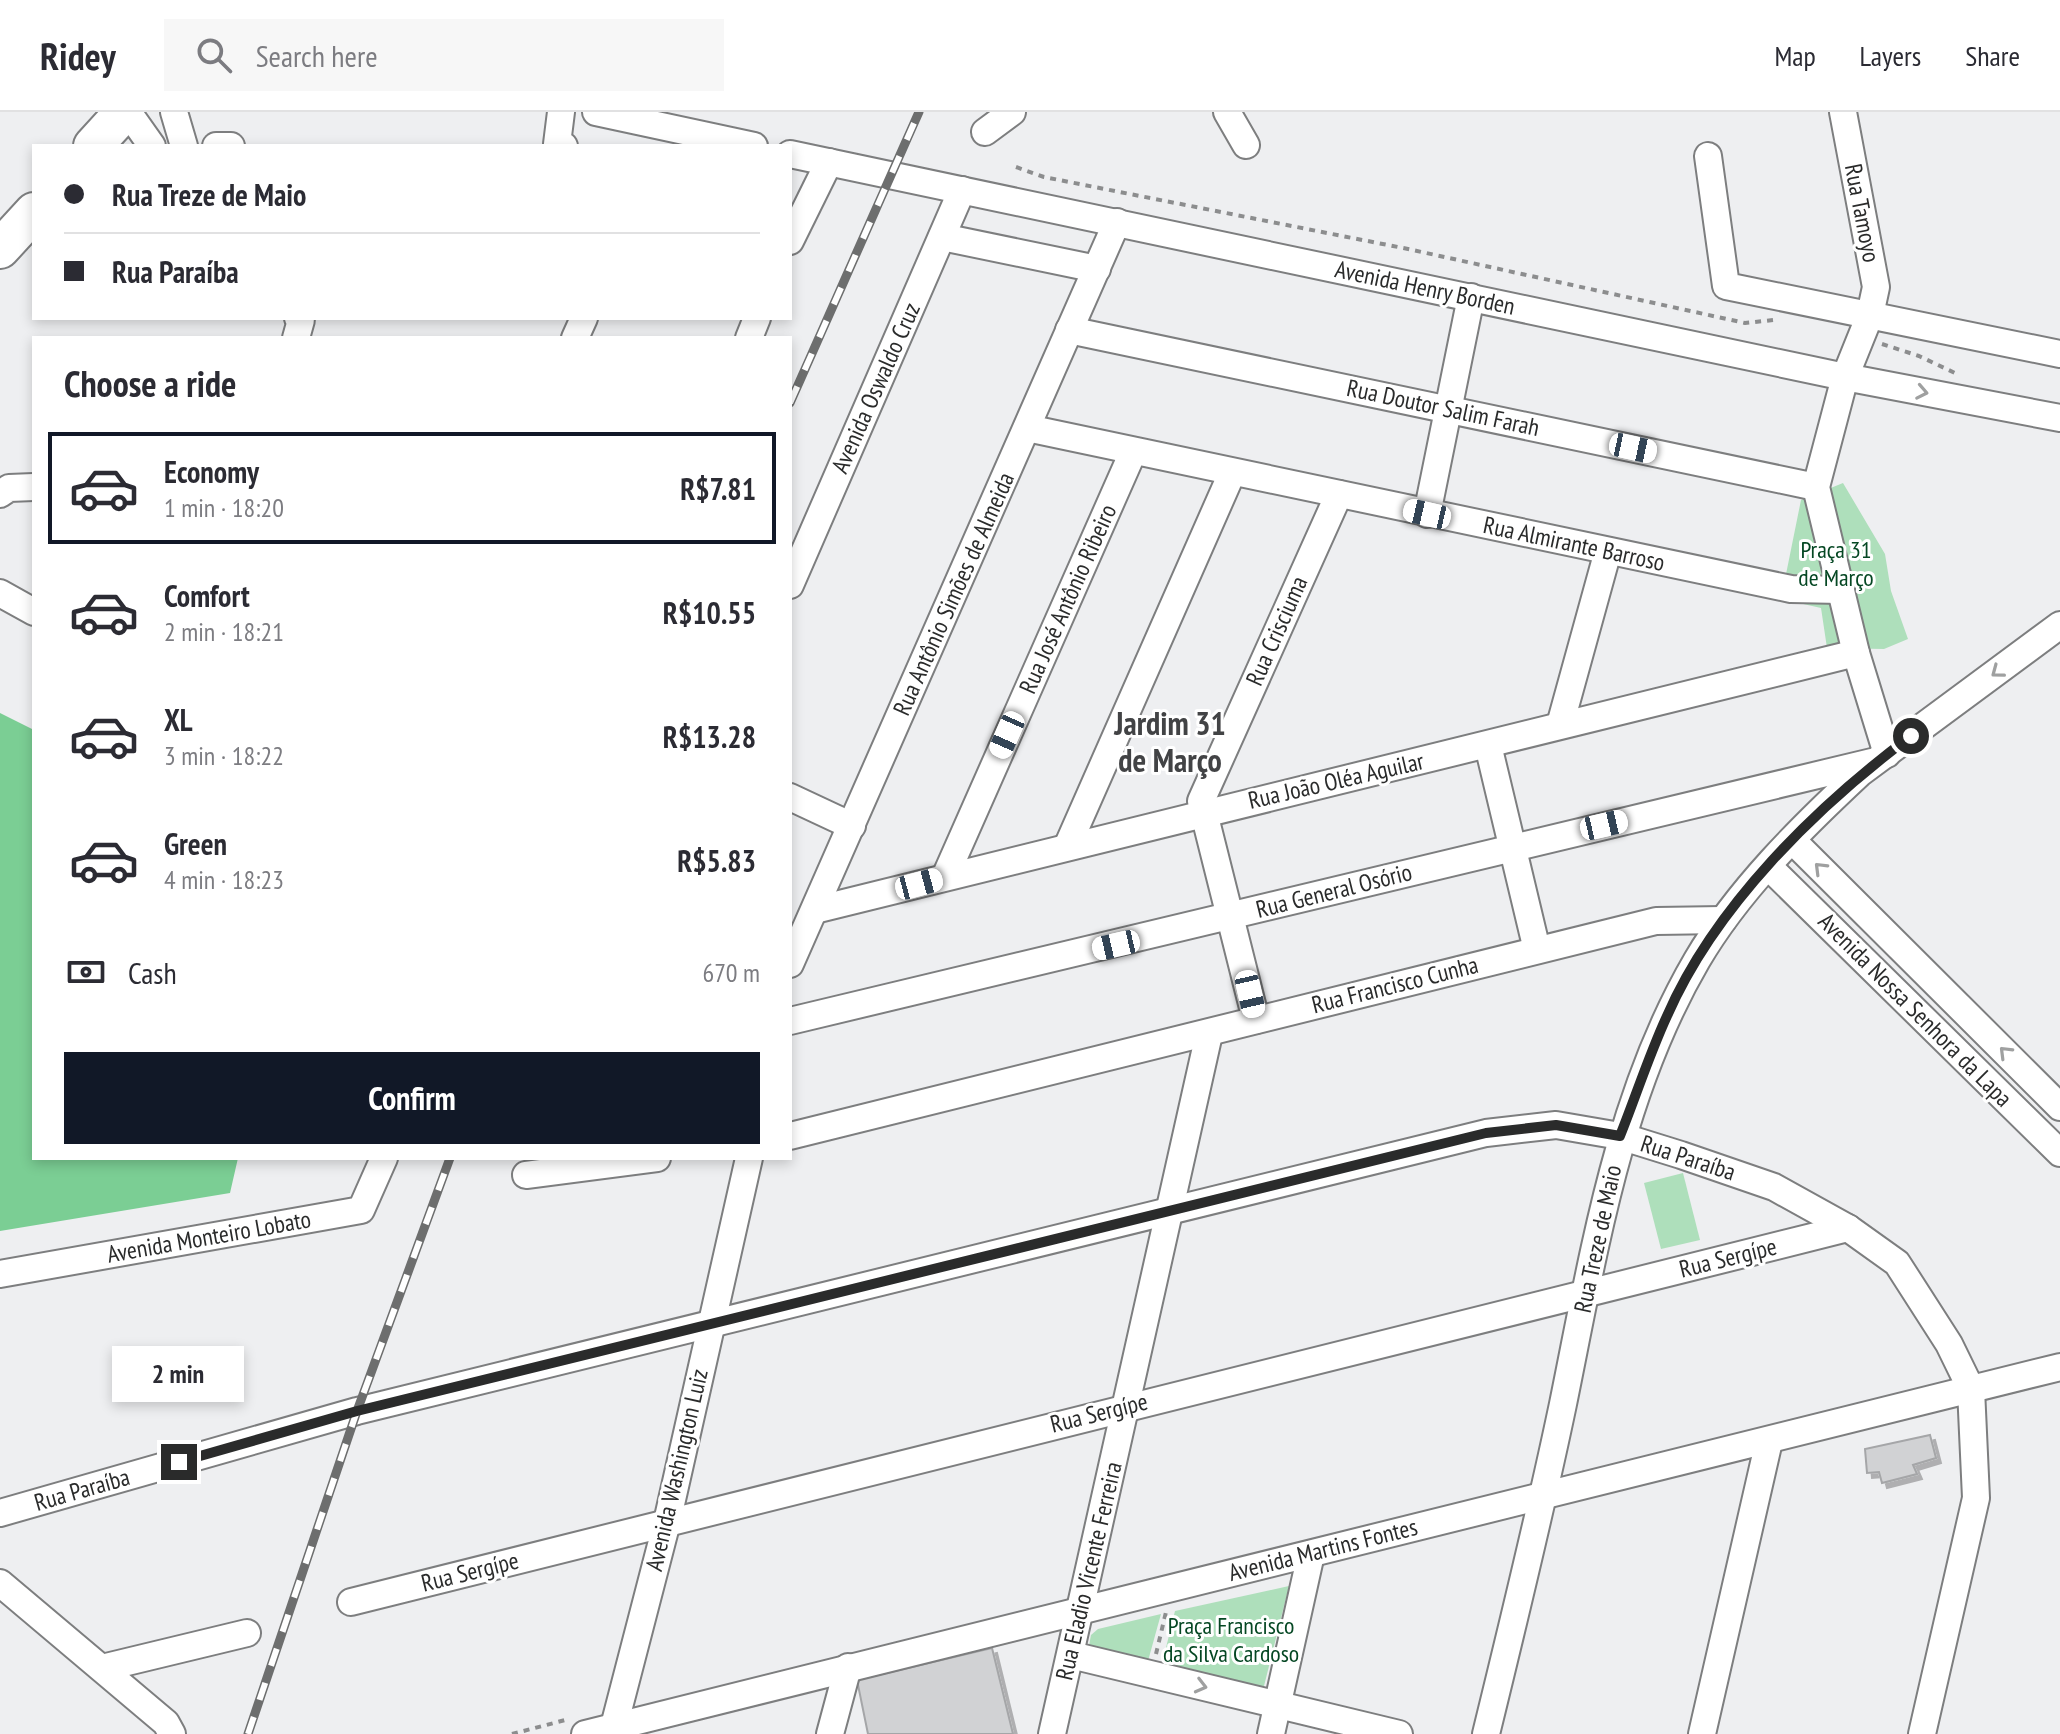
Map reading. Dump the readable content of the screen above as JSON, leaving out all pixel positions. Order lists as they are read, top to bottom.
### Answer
{
  "streets": {
    "street": [
      "Rua Tamoyo",
      "Avenida Henry Borden",
      "Avenida Oswaldo Cruz",
      "Rua Doutor Salim Farah",
      "Rua Almirante Barroso",
      "Rua Antônio Simões de Almeida",
      "Rua José Antônio Ribeiro",
      "Rua Crisciuma",
      "Rua João Oléa Aguilar",
      "Rua General Osório",
      "Rua Francisco Cunha",
      "Avenida Nossa Senhora da Lapa",
      "Rua Paraíba",
      "Avenida Monteiro Lobato",
      "Rua Treze de Maio",
      "Rua Sergípe",
      "Avenida Washington Luiz",
      "Avenida Martins Fontes",
      "Rua Eladio Vicente Ferreira"
    ]
  },
  "crossings": [
    ["Rua Tamoyo", "Avenida Henry Borden"],
    ["Rua Tamoyo", "Rua Doutor Salim Farah"],
    ["Avenida Henry Borden", "Avenida Oswaldo Cruz"],
    ["Avenida Henry Borden", "Rua Antônio Simões de Almeida"],
    ["Rua Doutor Salim Farah", "Rua Antônio Simões de Almeida"],
    ["Rua Almirante Barroso", "Rua Antônio Simões de Almeida"],
    ["Rua Almirante Barroso", "Rua José Antônio Ribeiro"],
    ["Rua Almirante Barroso", "Rua Crisciuma"],
    ["Rua Antônio Simões de Almeida", "Rua João Oléa Aguilar"],
    ["Rua José Antônio Ribeiro", "Rua João Oléa Aguilar"],
    ["Rua Crisciuma", "Rua João Oléa Aguilar"],
    ["Rua General Osório", "Rua Treze de Maio"],
    ["Rua Francisco Cunha", "Rua Treze de Maio"],
    ["Rua Francisco Cunha", "Rua Eladio Vicente Ferreira"],
    ["Avenida Nossa Senhora da Lapa", "Rua Treze de Maio"],
    ["Rua Paraíba", "Rua Treze de Maio"],
    ["Rua Paraíba", "Rua Sergípe"],
    ["Rua Paraíba", "Avenida Washington Luiz"],
    ["Rua Paraíba", "Avenida Martins Fontes"],
    ["Rua Paraíba", "Rua Eladio Vicente Ferreira"],
    ["Rua Treze de Maio", "Rua Sergípe"],
    ["Rua Treze de Maio", "Avenida Martins Fontes"],
    ["Rua Sergípe", "Avenida Washington Luiz"],
    ["Rua Sergípe", "Rua Eladio Vicente Ferreira"],
    ["Avenida Washington Luiz", "Avenida Martins Fontes"],
    ["Avenida Martins Fontes", "Rua Eladio Vicente Ferreira"]
  ],
  "districts": ["Jardim 31 de Março"],
  "parks": ["Praça 31 de Março", "Praça Francisco da Silva Cardoso"],
  "page": {
    "header": "Ridey",
    "search": "Search here",
    "nav": ["Map", "Layers", "Share"],
    "banner": ["Rua Treze de Maio", "Rua Paraíba"],
    "heading": "Choose a ride",
    "list": [
      {
        "name": "Economy",
        "note": "1 min · 18:20",
        "value": "R$7.81"
      },
      {
        "name": "Comfort",
        "note": "2 min · 18:21",
        "value": "R$10.55"
      },
      {
        "name": "XL",
        "note": "3 min · 18:22",
        "value": "R$13.28"
      },
      {
        "name": "Green",
        "note": "4 min · 18:23",
        "value": "R$5.83"
      }
    ],
    "pay": ["Cash", "670 m"],
    "buttons": "Confirm",
    "bubble": "2 min"
  }
}
